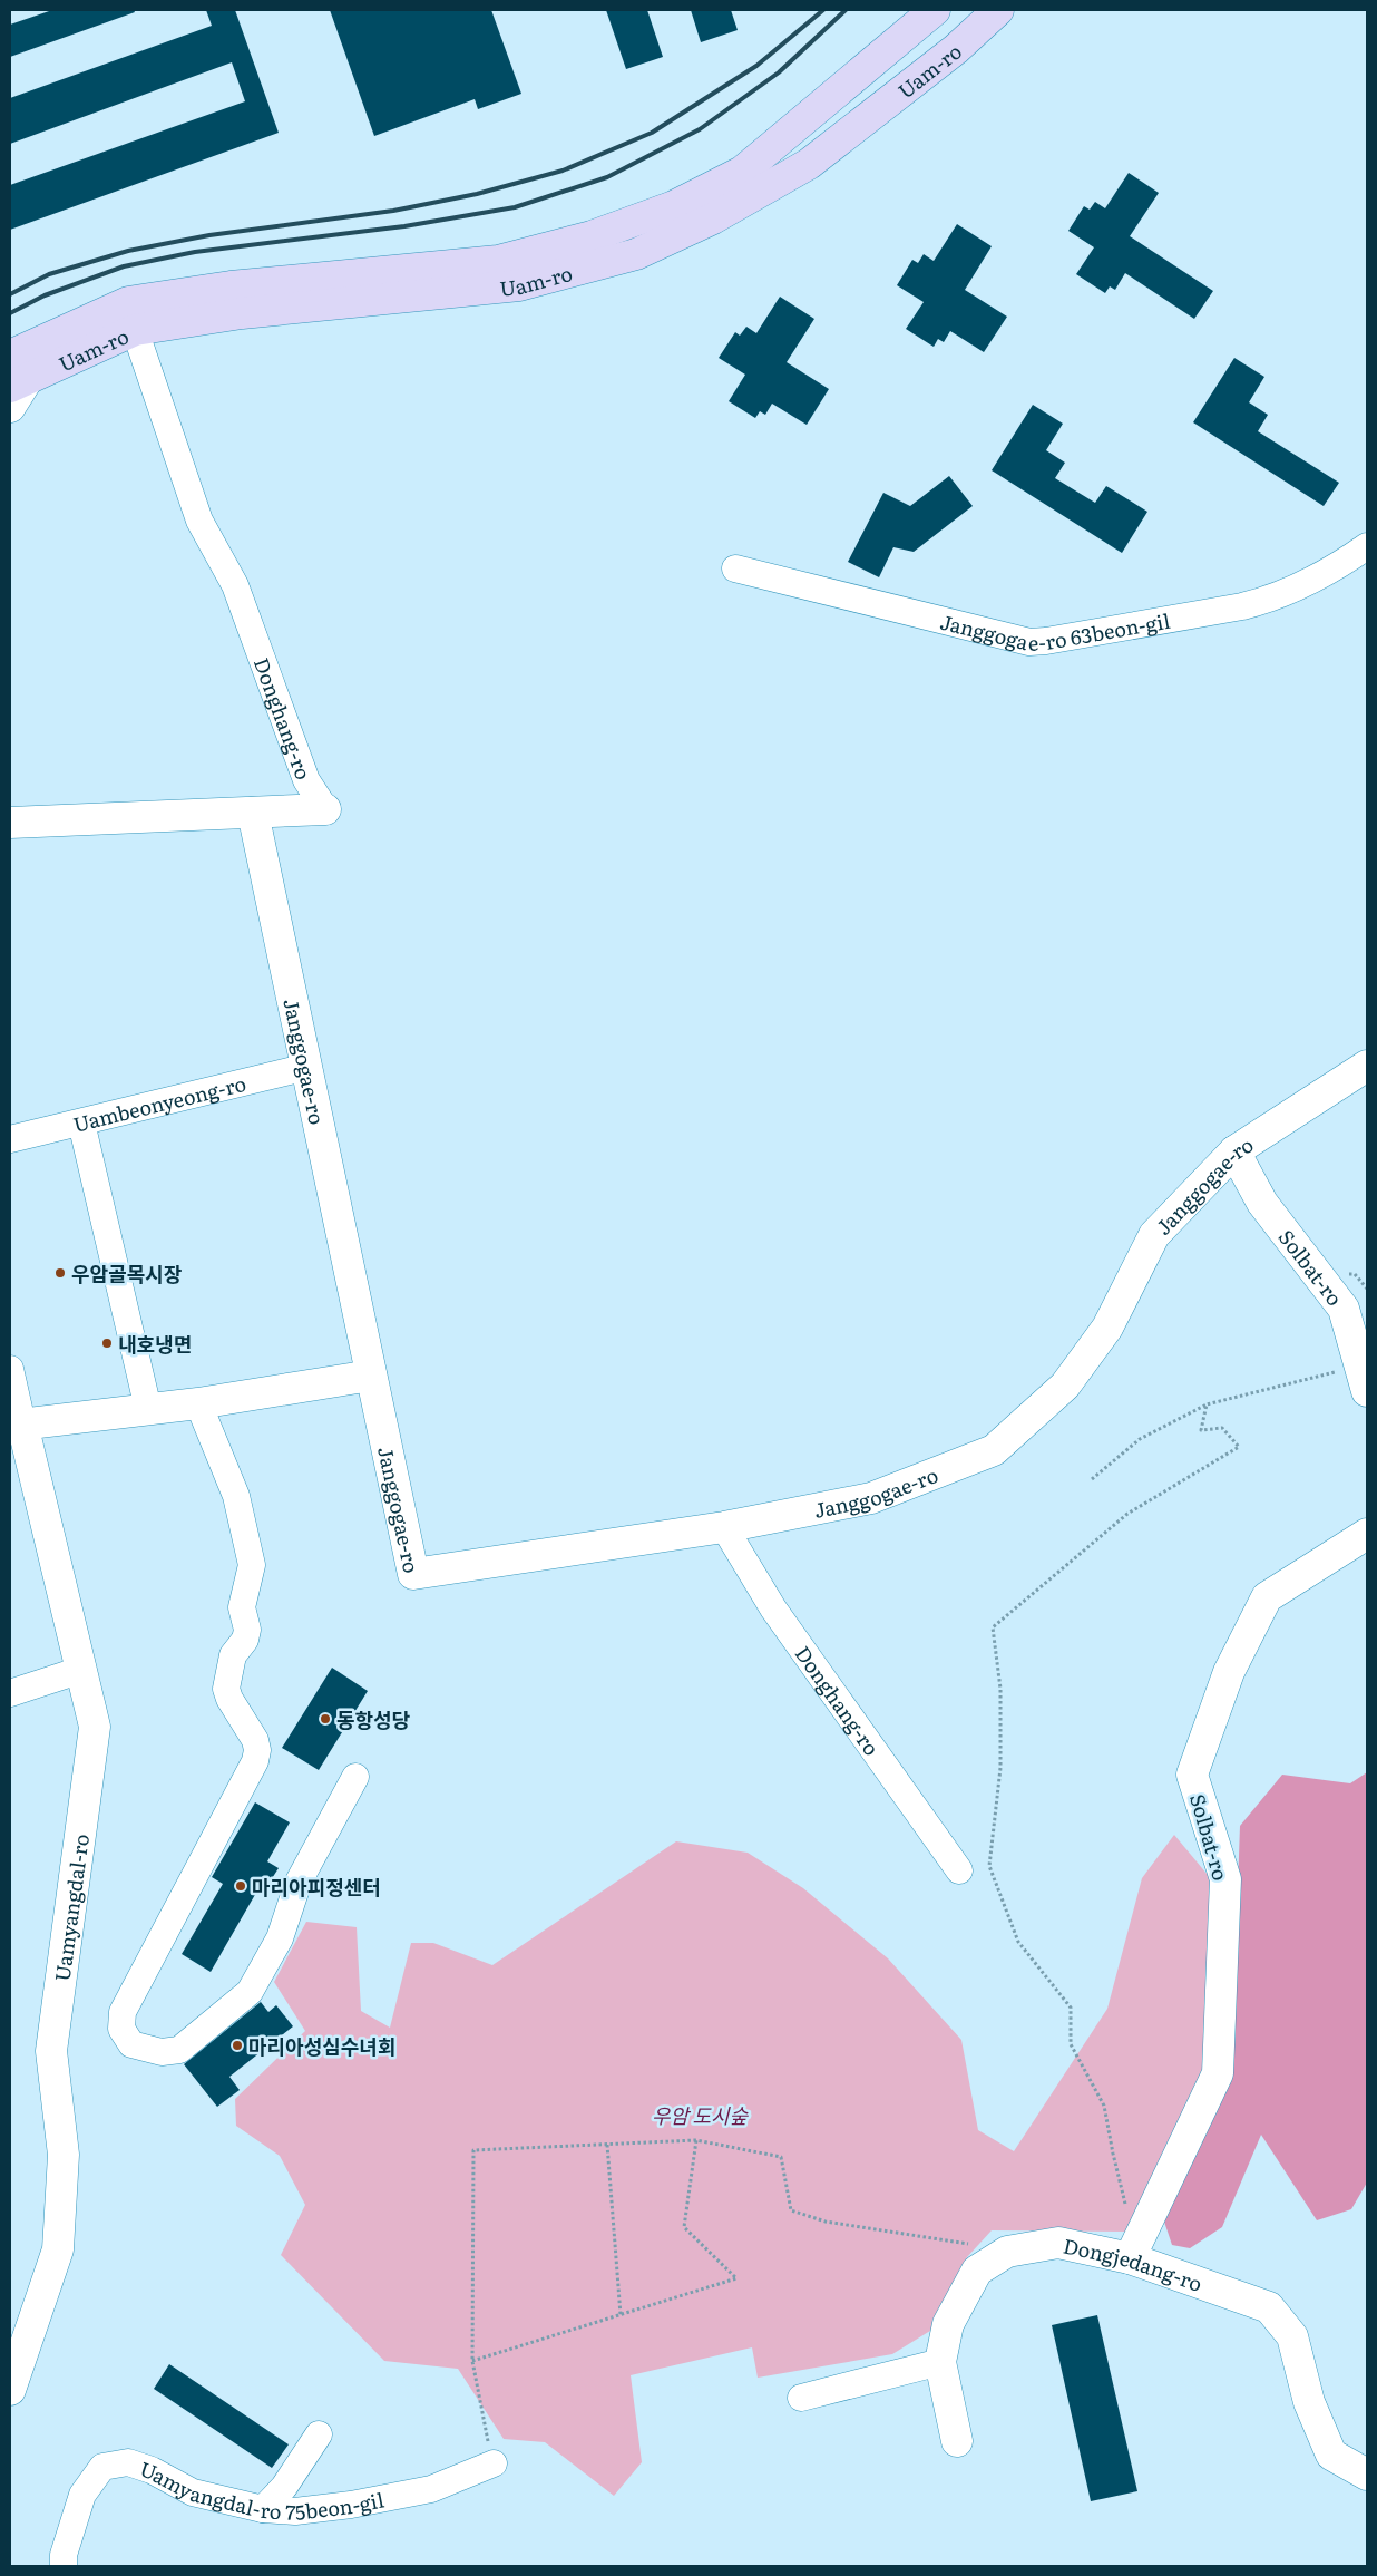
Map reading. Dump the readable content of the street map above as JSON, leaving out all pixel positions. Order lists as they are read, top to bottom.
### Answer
{
  "streets": {
    "main road": ["Uam-ro"],
    "street": [
      "Janggogae-ro 63beon-gil",
      "Donghang-ro",
      "Janggogae-ro",
      "Uambeonyeong-ro",
      "Solbat-ro",
      "Uamyangdal-ro",
      "Dongjedang-ro",
      "Uamyangdal-ro 75beon-gil"
    ]
  },
  "crossings": [
    ["Uam-ro", "Donghang-ro"],
    ["Donghang-ro", "Janggogae-ro"],
    ["Janggogae-ro", "Uambeonyeong-ro"],
    ["Janggogae-ro", "Solbat-ro"],
    ["Solbat-ro", "Dongjedang-ro"]
  ],
  "parks": ["우암 도시숲"],
  "places": [
    "우암골목시장",
    "내호냉면",
    "동항성당",
    "마리아피정센터",
    "마리아성심수녀회"
  ]
}
